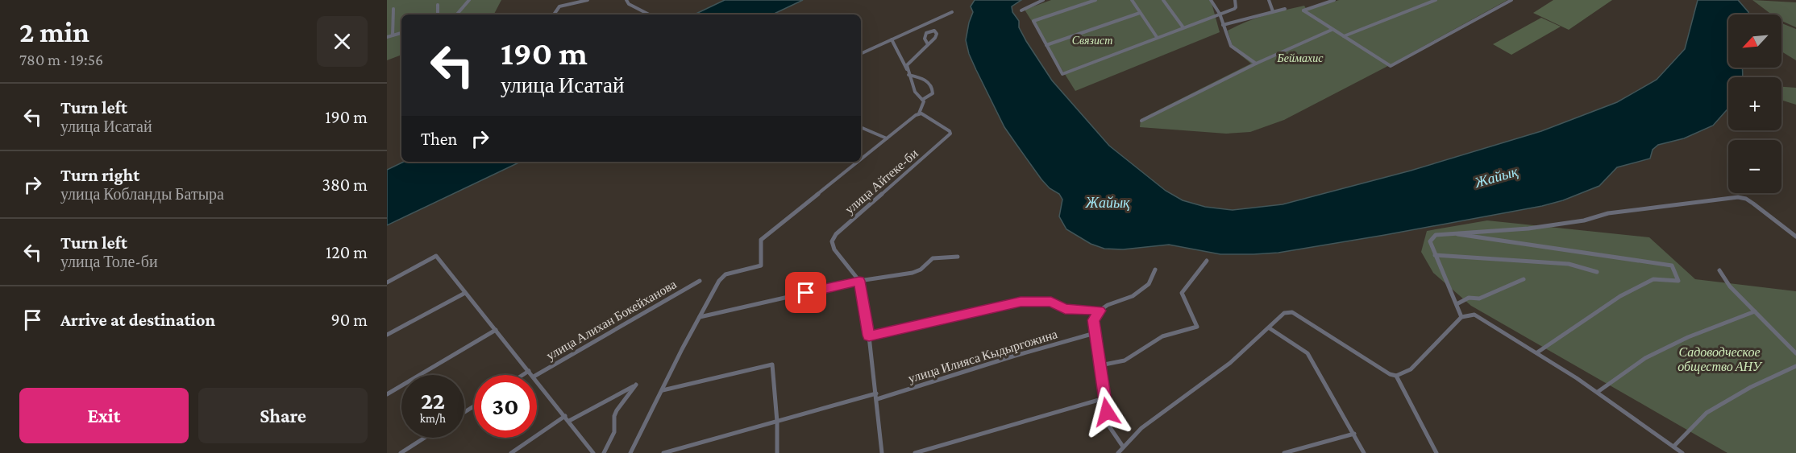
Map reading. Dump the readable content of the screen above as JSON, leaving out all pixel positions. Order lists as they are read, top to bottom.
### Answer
{
  "streets": {
    "street": ["улица Айтеке-би", "улица Алихан Бокейханова", "улица Илияса Кыдыргожина"]
  },
  "water": ["Жайық"],
  "parks": ["Связист", "Беймахис", "Садоводческое общество АНУ"],
  "north": "bottom left",
  "page": {
    "heading": ["2 min", "780 m · 19:56"],
    "map_buttons": ["+", "−"],
    "turn": ["190 m", "улица Исатай"],
    "list": [
      {
        "name": "Turn left",
        "note": "улица Исатай",
        "value": "190 m"
      },
      {
        "name": "Turn right",
        "note": "улица Кобланды Батыра",
        "value": "380 m"
      },
      {
        "name": "Turn left",
        "note": "улица Толе-би",
        "value": "120 m"
      },
      {
        "name": "Arrive at destination",
        "value": "90 m"
      }
    ],
    "then": "Then",
    "speed": "22 km/h",
    "limit": "30",
    "buttons": ["Exit", "Share"]
  }
}
